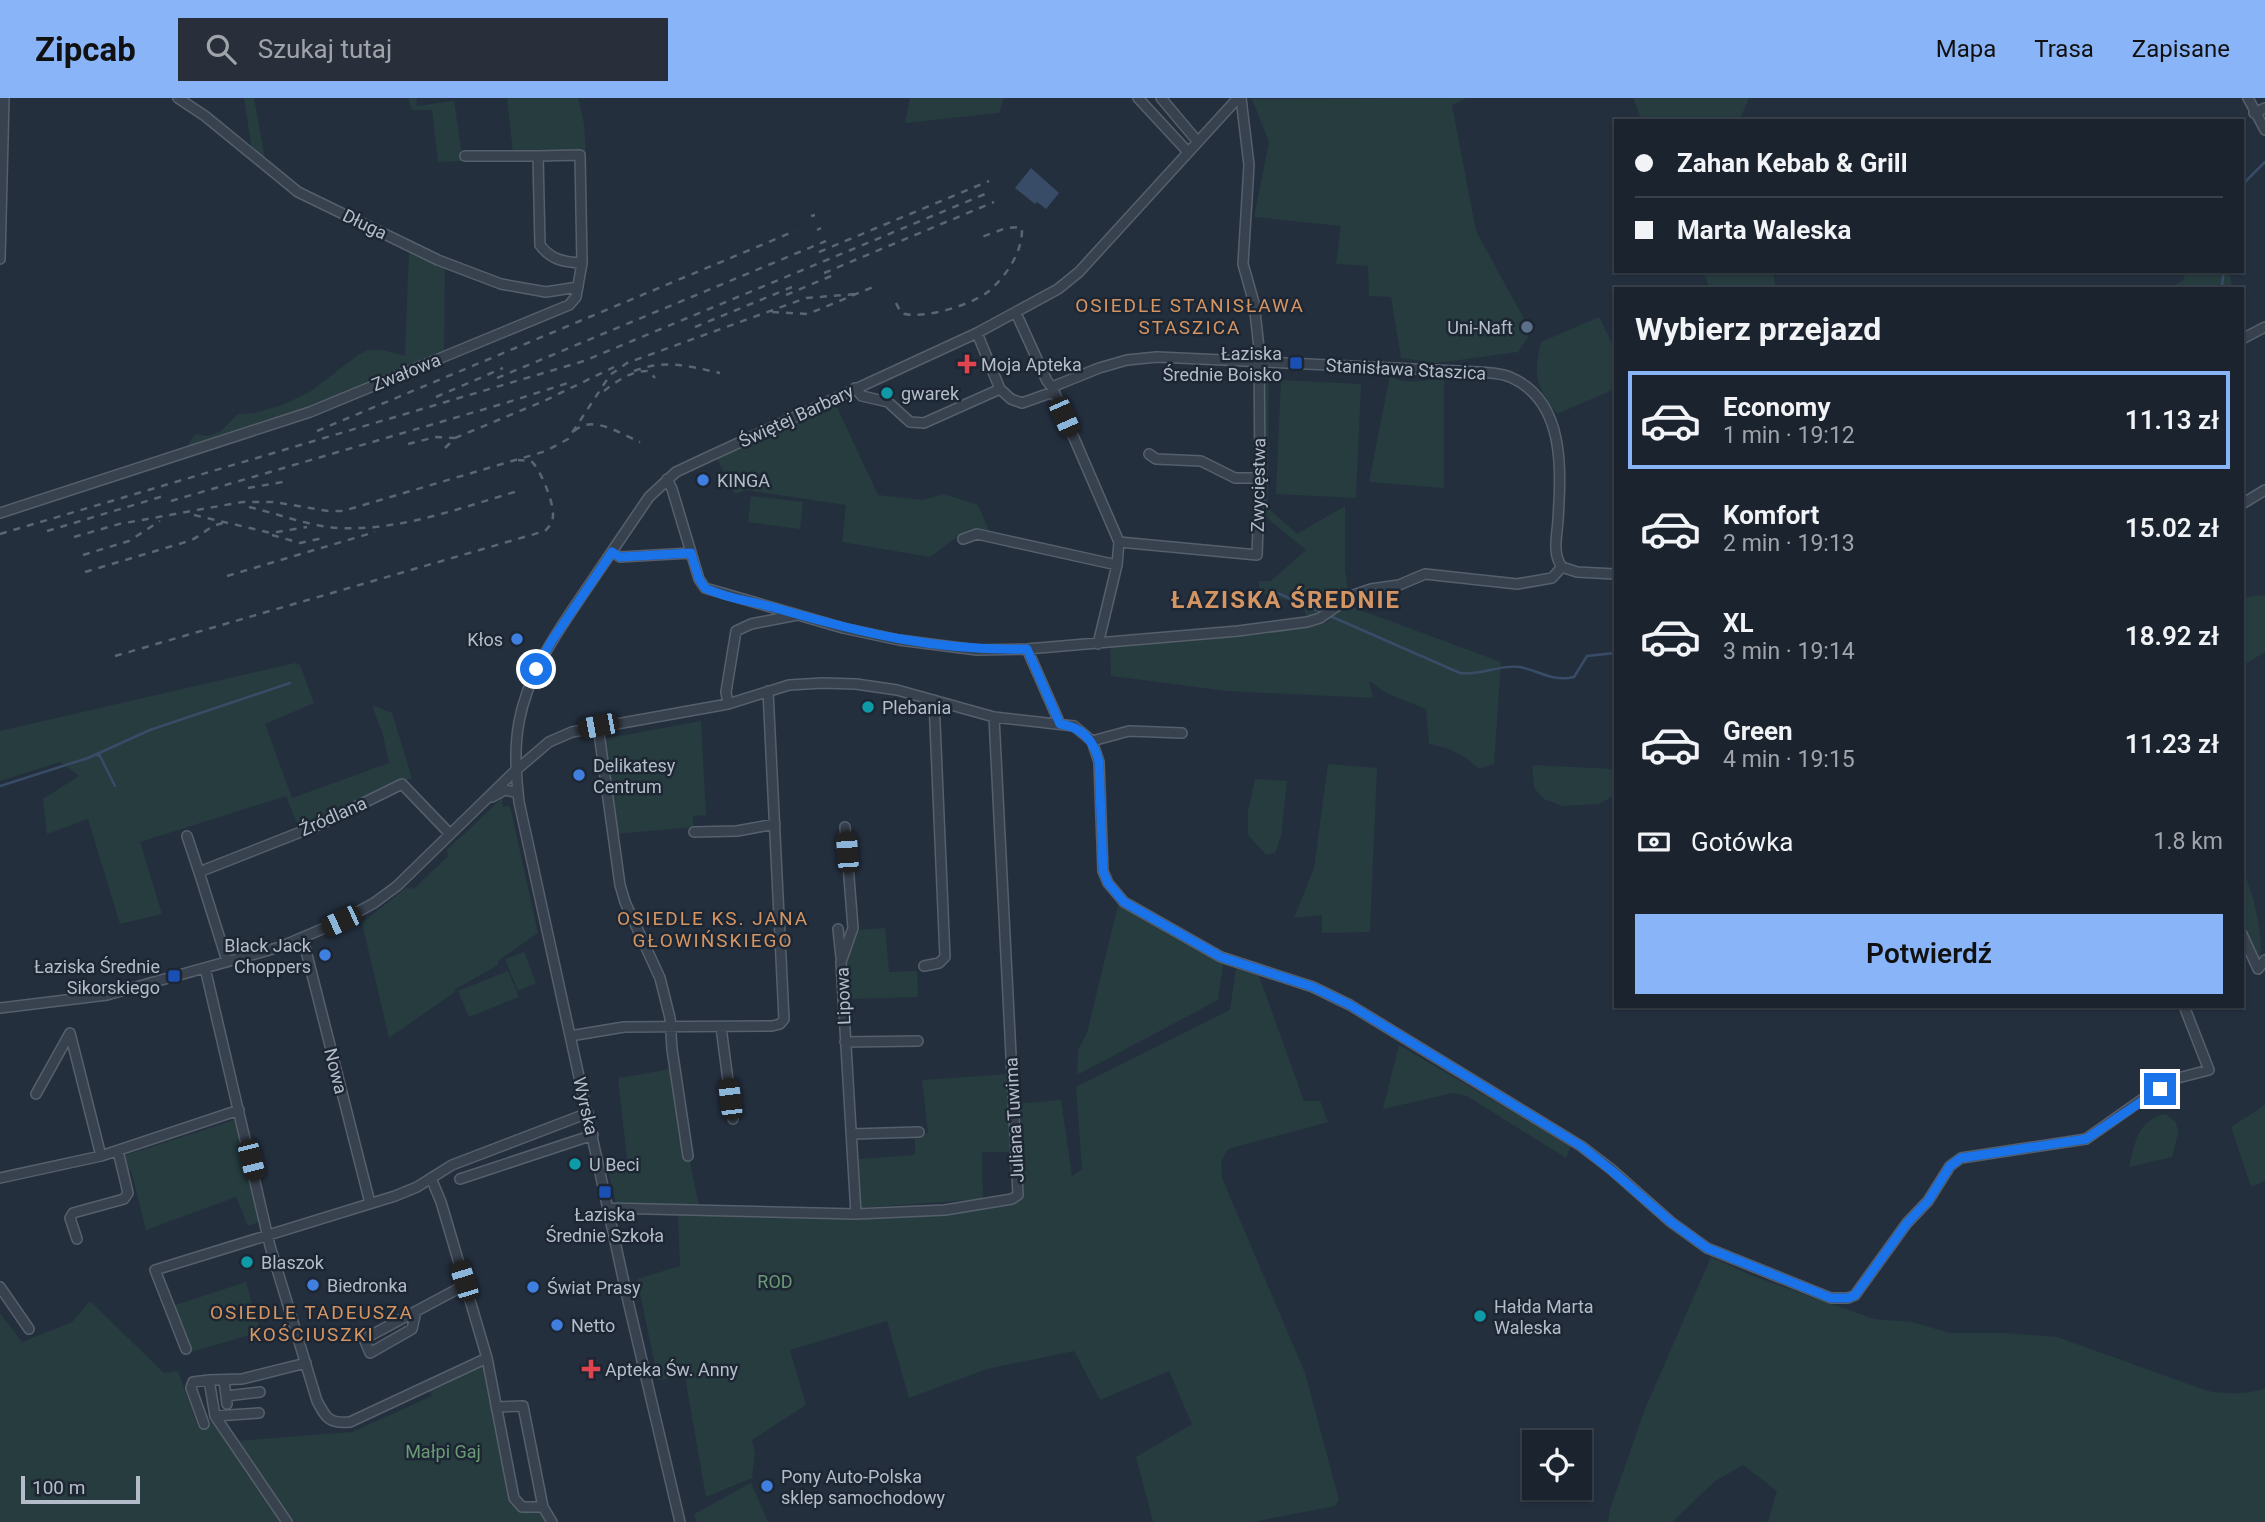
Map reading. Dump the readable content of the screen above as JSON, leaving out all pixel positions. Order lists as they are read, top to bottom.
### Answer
{
  "streets": {
    "street": [
      "Długa",
      "Stanisława Staszica",
      "Zwałowa",
      "Świętej Barbary",
      "Zwycięstwa",
      "Źródlana",
      "Lipowa",
      "Nowa",
      "Wyrska",
      "Juliana Tuwima"
    ]
  },
  "crossings": [
    ["Długa", "Zwałowa"],
    ["Stanisława Staszica", "Zwycięstwa"],
    ["Świętej Barbary", "Wyrska"],
    ["Lipowa", "Juliana Tuwima"],
    ["Wyrska", "Juliana Tuwima"]
  ],
  "districts": [
    "OSIEDLE STANISŁAWA STASZICA",
    "ŁAZISKA ŚREDNIE",
    "OSIEDLE KS. JANA GŁOWIŃSKIEGO",
    "OSIEDLE TADEUSZA KOŚCIUSZKI"
  ],
  "parks": ["ROD", "Małpi Gaj"],
  "places": {
    "other": [
      "Uni-Naft",
      "gwarek",
      "KINGA",
      "Kłos",
      "Plebania",
      "Delikatesy Centrum",
      "Black Jack Choppers",
      "U Beci",
      "Blaszok",
      "Biedronka",
      "Świat Prasy",
      "Hałda Marta Waleska",
      "Netto",
      "Pony Auto-Polska sklep samochodowy"
    ],
    "transit": ["Łaziska Średnie Boisko", "Łaziska Średnie Sikorskiego", "Łaziska Średnie Szkoła"],
    "health": ["Moja Apteka", "Apteka Św. Anny"]
  },
  "scale_bar": "100 m",
  "page": {
    "header": "Zipcab",
    "search": "Szukaj tutaj",
    "nav": ["Mapa", "Trasa", "Zapisane"],
    "banner": ["Zahan Kebab & Grill", "Marta Waleska"],
    "heading": "Wybierz przejazd",
    "list": [
      {
        "name": "Economy",
        "note": "1 min · 19:12",
        "value": "11.13 zł"
      },
      {
        "name": "Komfort",
        "note": "2 min · 19:13",
        "value": "15.02 zł"
      },
      {
        "name": "XL",
        "note": "3 min · 19:14",
        "value": "18.92 zł"
      },
      {
        "name": "Green",
        "note": "4 min · 19:15",
        "value": "11.23 zł"
      }
    ],
    "pay": ["Gotówka", "1.8 km"],
    "buttons": "Potwierdź",
    "scale": "100 m"
  }
}
